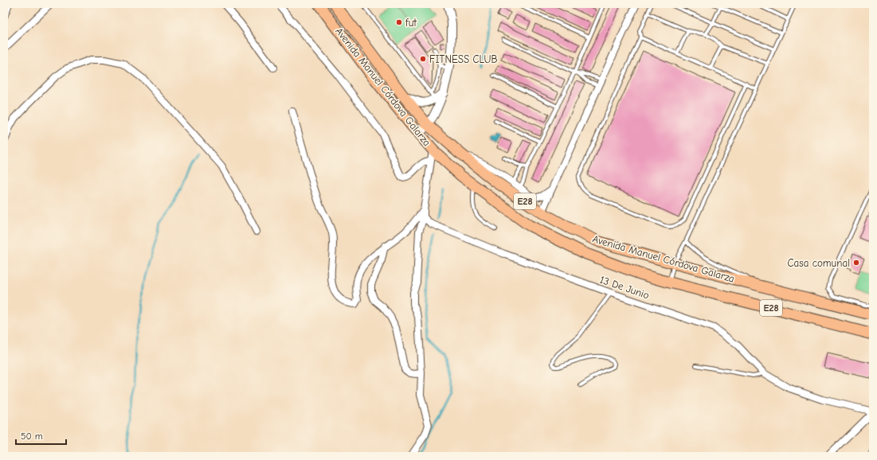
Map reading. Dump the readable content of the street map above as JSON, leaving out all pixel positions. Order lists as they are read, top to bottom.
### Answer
{
  "streets": {
    "main road": ["Avenida Manuel Córdova Galarza", "E28"],
    "street": ["13 De Junio"]
  },
  "places": ["fut", "FITNESS CLUB", "Casa comunal"],
  "scale_bar": "50 m"
}
